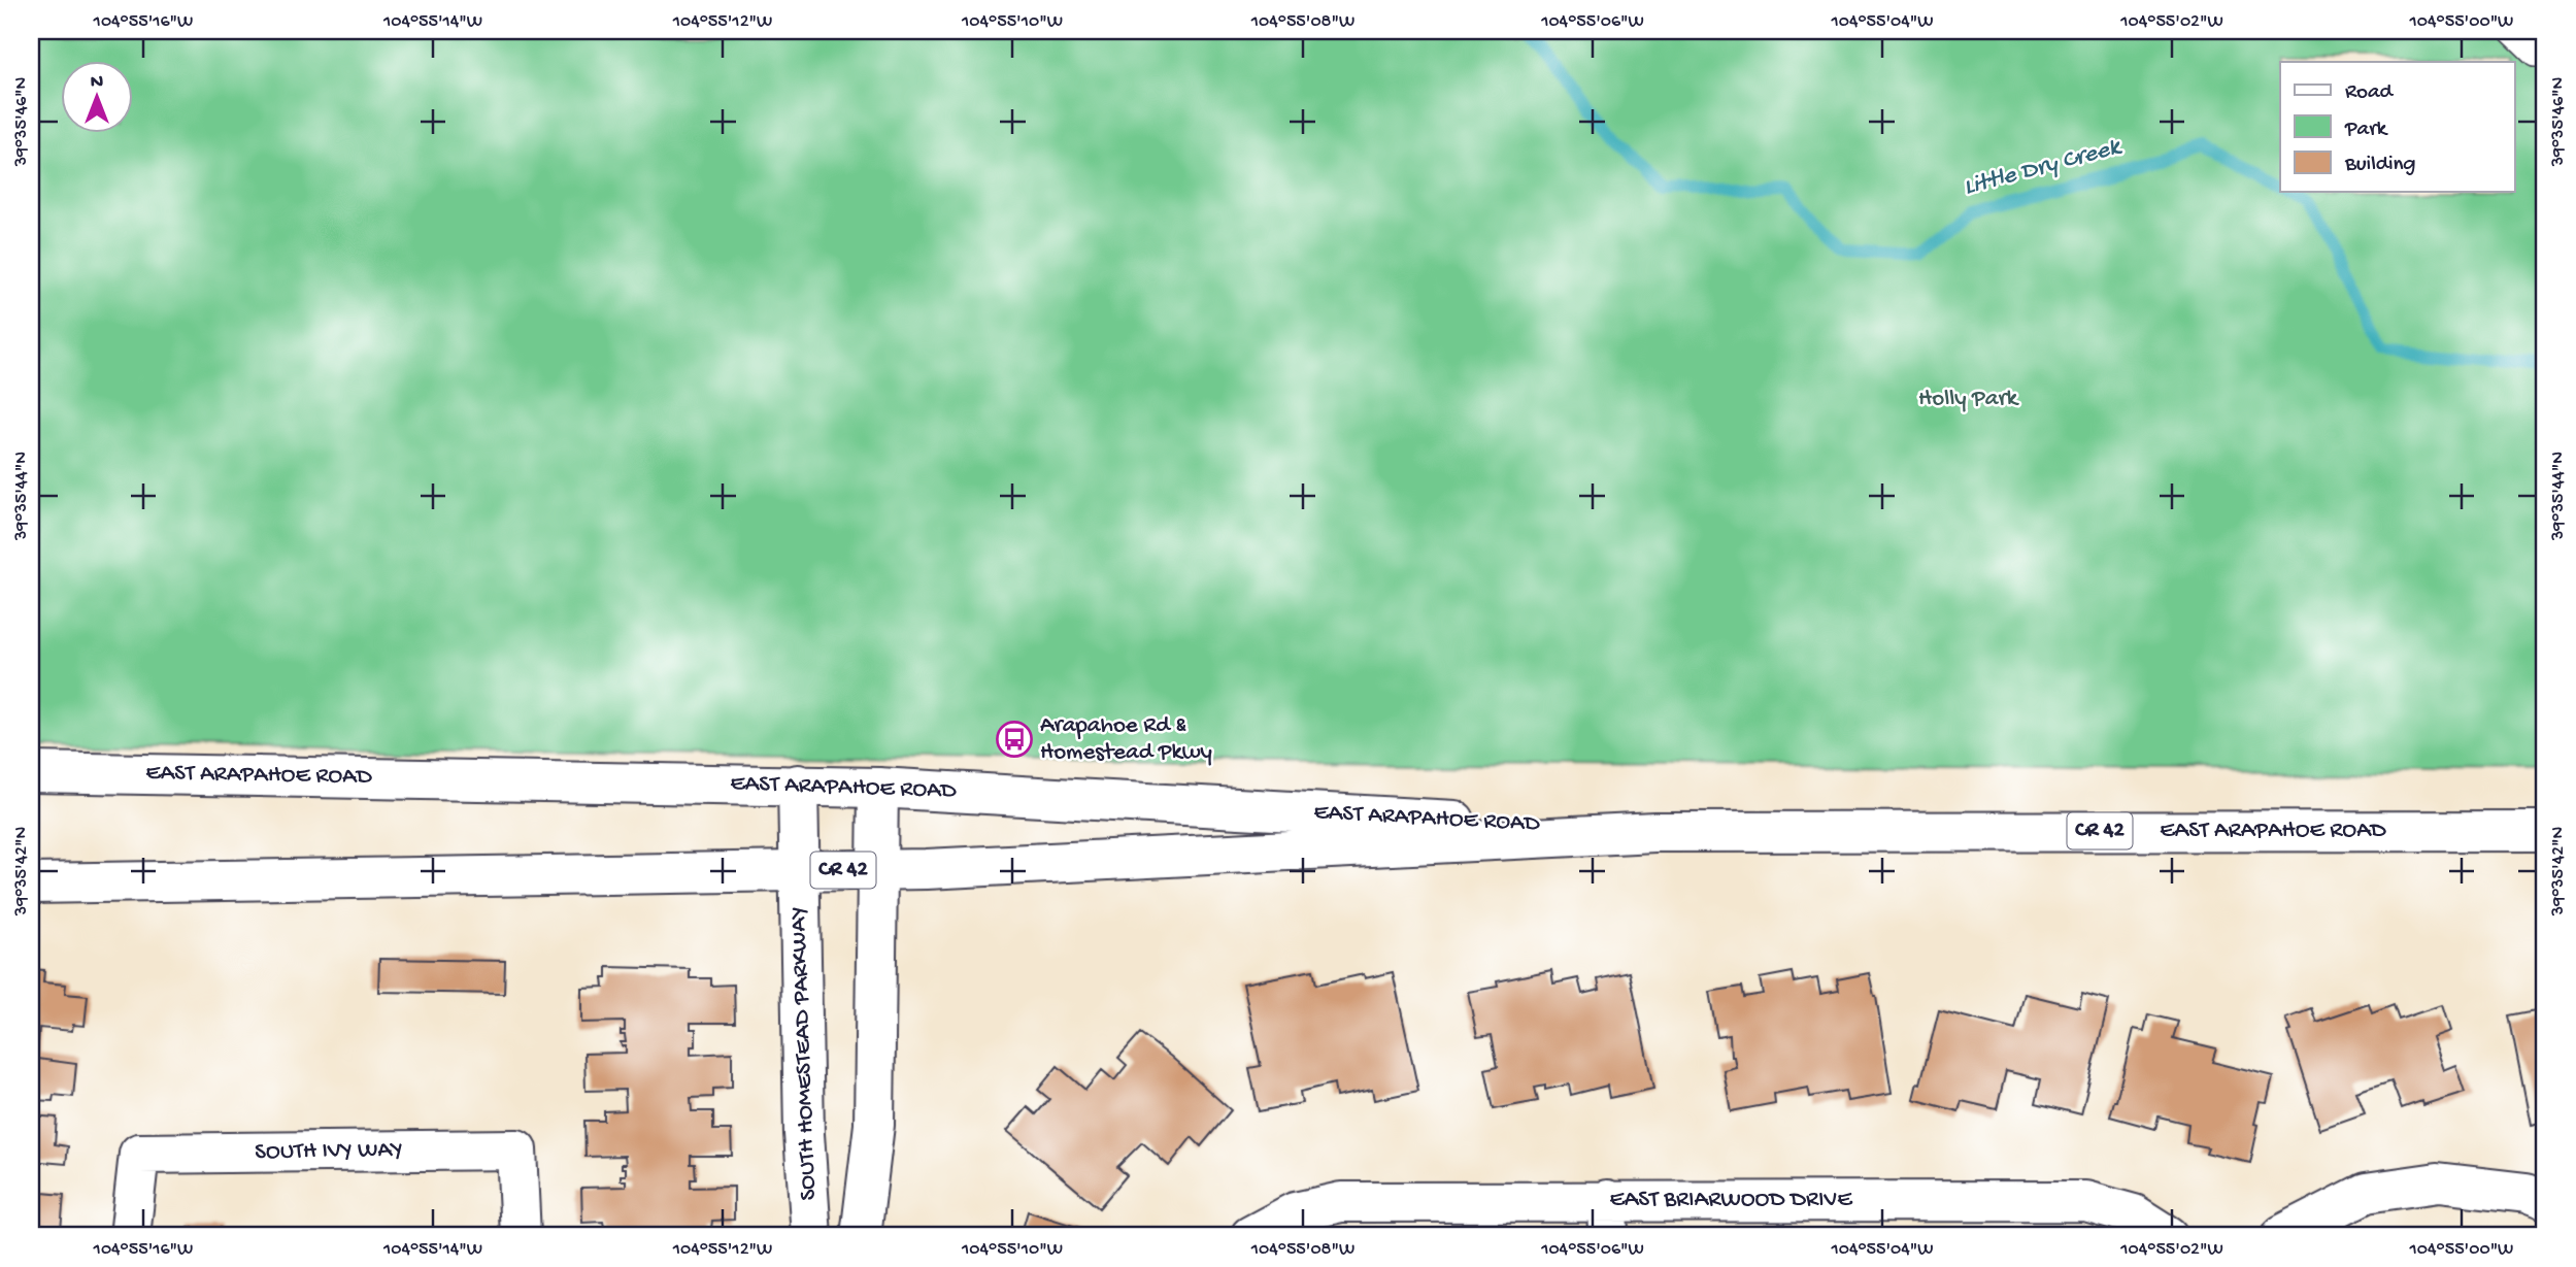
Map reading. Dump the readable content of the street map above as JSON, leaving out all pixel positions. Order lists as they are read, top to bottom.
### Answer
{
  "streets": {
    "main road": [
      "EAST ARAPAHOE ROAD",
      "CR 42",
      "SOUTH HOMESTEAD PARKWAY",
      "SOUTH IVY WAY",
      "EAST BRIARWOOD DRIVE"
    ]
  },
  "crossings": [
    ["EAST ARAPAHOE ROAD", "SOUTH HOMESTEAD PARKWAY"]
  ],
  "water": ["Little Dry Creek"],
  "parks": ["Holly Park"],
  "places": {
    "bus stop": ["Arapahoe Rd & Homestead Pkwy"]
  },
  "legend": ["Road", "Park", "Building"],
  "north": "top",
  "coordinates": [
    "104°55'16\"W",
    "104°55'14\"W",
    "104°55'12\"W",
    "104°55'10\"W",
    "104°55'08\"W",
    "104°55'06\"W",
    "104°55'04\"W",
    "104°55'02\"W",
    "104°55'00\"W",
    "39°35'46\"N",
    "39°35'44\"N",
    "39°35'42\"N"
  ]
}
